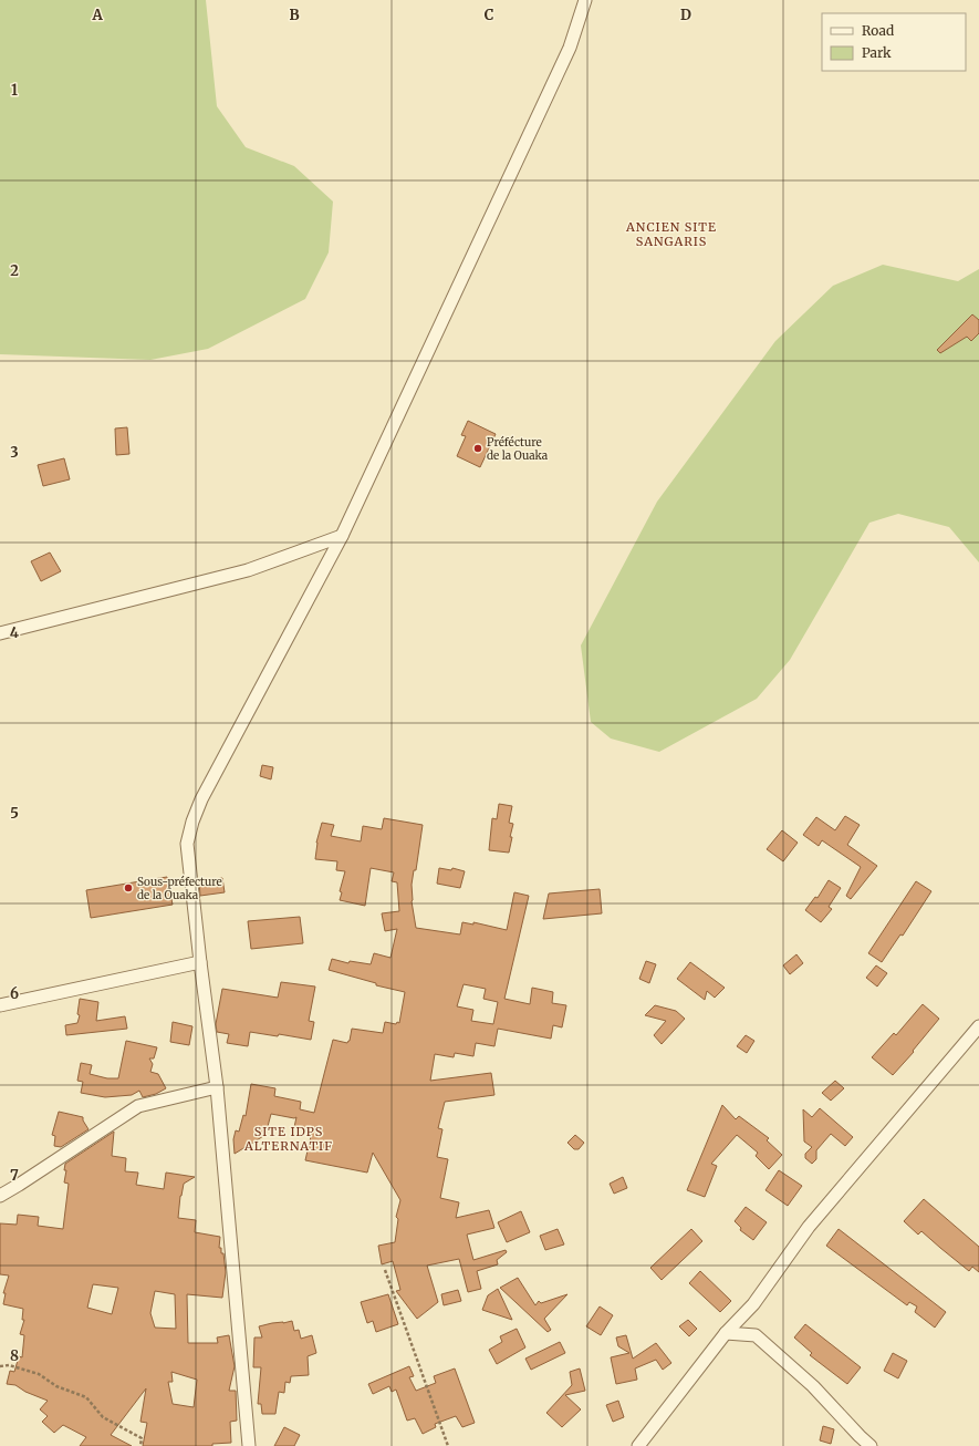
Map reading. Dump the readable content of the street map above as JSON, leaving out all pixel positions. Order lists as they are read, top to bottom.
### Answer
{
  "districts": ["ANCIEN SITE SANGARIS", "SITE IDPS ALTERNATIF"],
  "places": ["Préfécture de la Ouaka", "Sous-préfecture de la Ouaka"],
  "legend": ["Road", "Park"],
  "grid": {
    "columns": [
      "A",
      "B",
      "C",
      "D"
    ],
    "rows": [
      "1",
      "2",
      "3",
      "4",
      "5",
      "6",
      "7",
      "8"
    ]
  }
}
